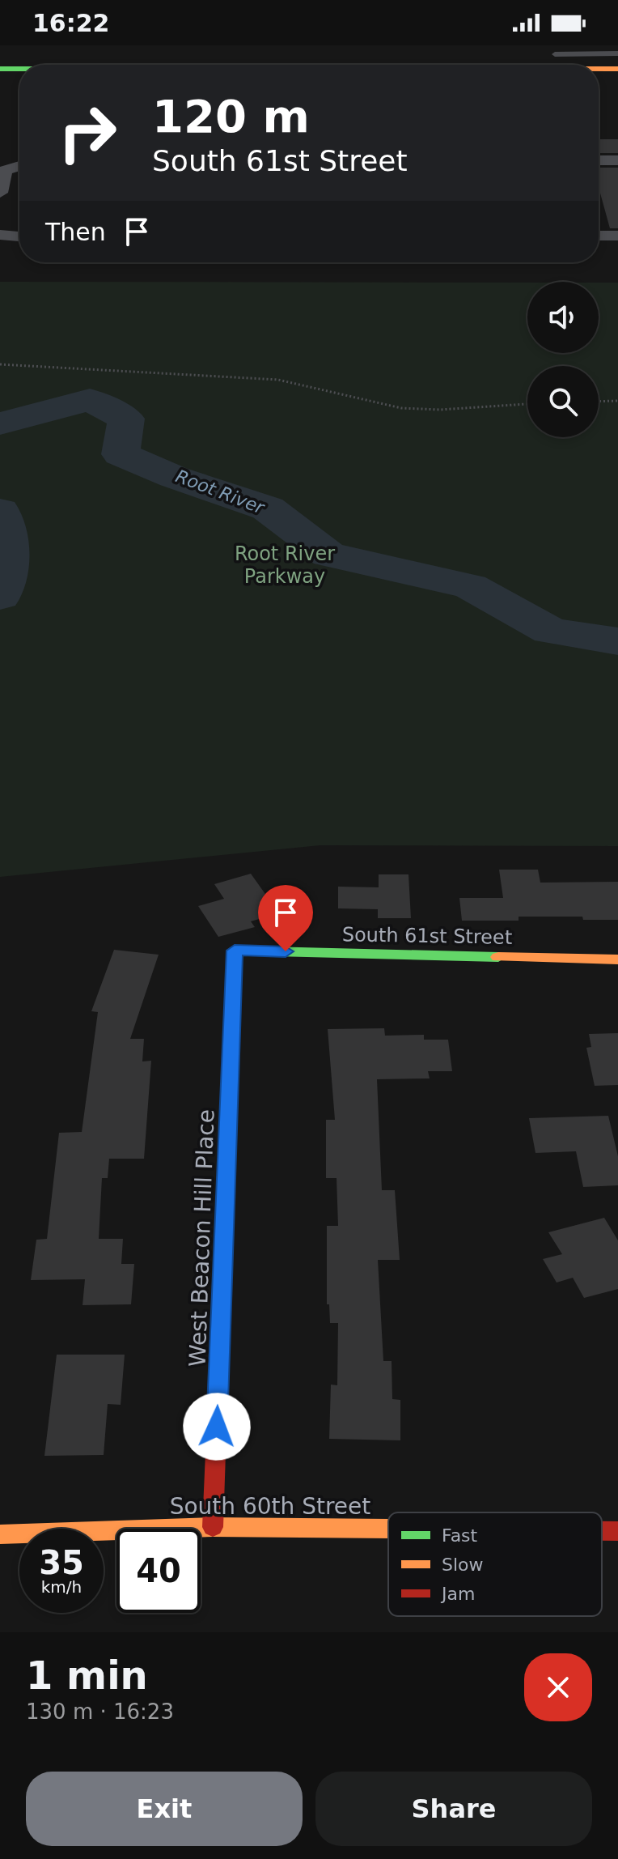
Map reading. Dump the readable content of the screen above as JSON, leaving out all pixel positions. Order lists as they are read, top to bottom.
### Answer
{
  "streets": {
    "street": ["South 61st Street", "West Beacon Hill Place", "South 60th Street"]
  },
  "crossings": [
    ["South 61st Street", "West Beacon Hill Place"],
    ["West Beacon Hill Place", "South 60th Street"]
  ],
  "water": ["Root River"],
  "parks": ["Root River Parkway"],
  "legend": ["Fast", "Slow", "Jam"],
  "page": {
    "status": "16:22",
    "turn": ["120 m", "South 61st Street"],
    "then": "Then",
    "speed": "35 km/h",
    "limit": "40",
    "heading": ["1 min", "130 m · 16:23"],
    "buttons": ["Exit", "Share"]
  }
}
